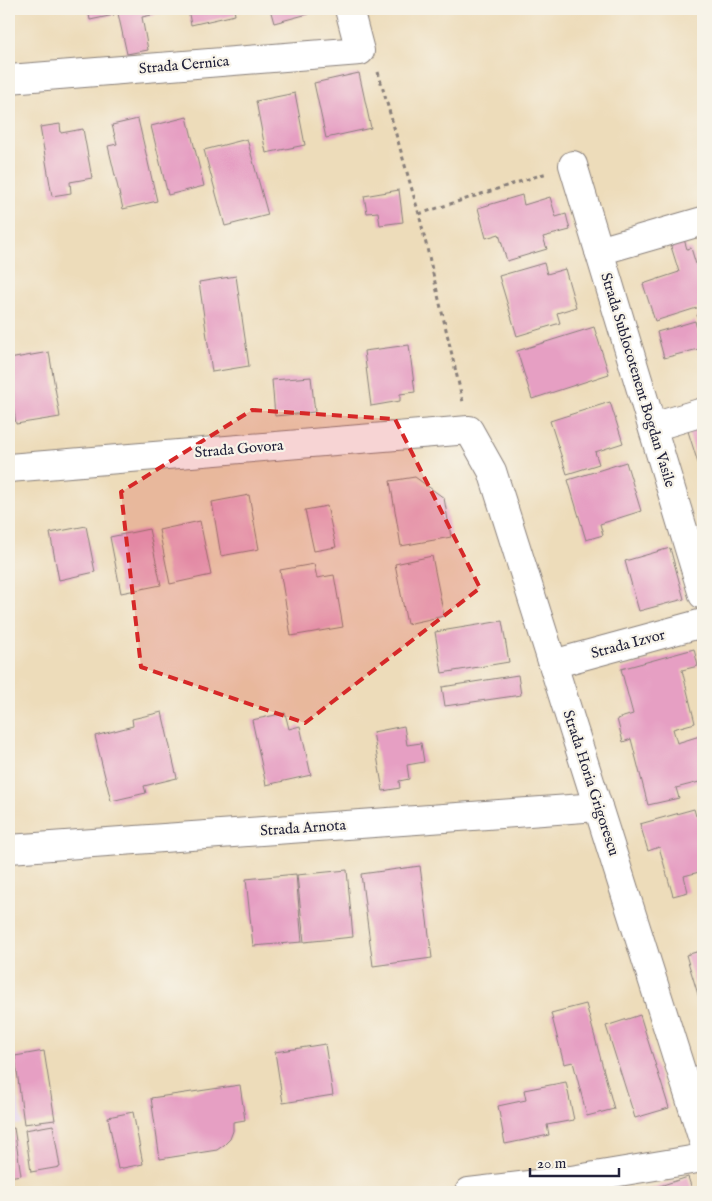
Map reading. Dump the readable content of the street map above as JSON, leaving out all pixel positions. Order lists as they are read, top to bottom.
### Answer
{
  "streets": {
    "street": [
      "Strada Cernica",
      "Strada Sublocotenent Bogdan Vasile",
      "Strada Govora",
      "Strada Izvor",
      "Strada Horia Grigorescu",
      "Strada Arnota"
    ]
  },
  "crossings": [
    ["Strada Govora", "Strada Horia Grigorescu"],
    ["Strada Izvor", "Strada Horia Grigorescu"],
    ["Strada Horia Grigorescu", "Strada Arnota"]
  ],
  "scale_bar": "20 m"
}
